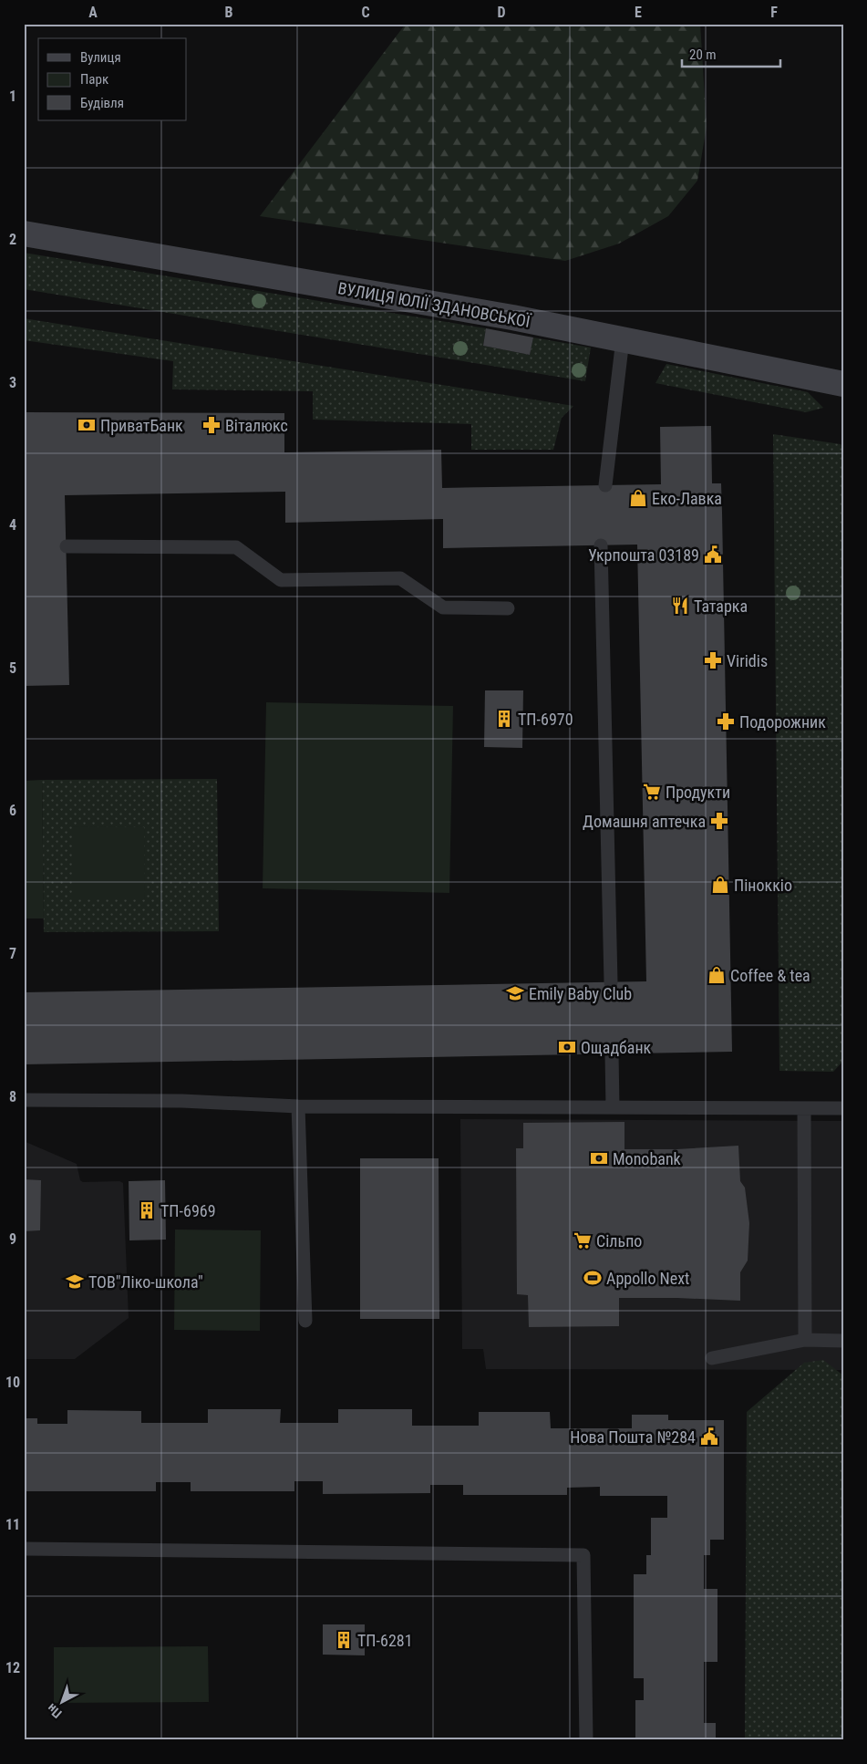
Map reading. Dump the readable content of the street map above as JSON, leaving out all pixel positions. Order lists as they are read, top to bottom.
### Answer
{
  "streets": {
    "street": ["ВУЛИЦЯ ЮЛІЇ ЗДАНОВСЬКОЇ"]
  },
  "places": {
    "bank": ["ПриватБанк", "Ощадбанк", "Monobank"],
    "pharmacy": [
      "Віталюкс",
      "Viridis",
      "Подорожник",
      "Домашня аптечка"
    ],
    "shop": ["Еко-Лавка", "Піноккіо", "Coffee & tea"],
    "public building": ["Укрпошта 03189", "Нова Пошта №284"],
    "restaurant": ["Татарка"],
    "building": ["ТП-6970", "ТП-6969", "ТП-6281"],
    "supermarket": ["Продукти", "Сільпо"],
    "school or university": ["Emily Baby Club", "ТОВ\"Ліко-школа\""],
    "sports": ["Appollo Next"]
  },
  "legend": ["Вулиця", "Парк", "Будівля"],
  "scale_bar": "20 m",
  "north": "bottom left",
  "grid": {
    "columns": [
      "A",
      "B",
      "C",
      "D",
      "E",
      "F"
    ],
    "rows": [
      "1",
      "2",
      "3",
      "4",
      "5",
      "6",
      "7",
      "8",
      "9",
      "10",
      "11",
      "12"
    ]
  }
}
